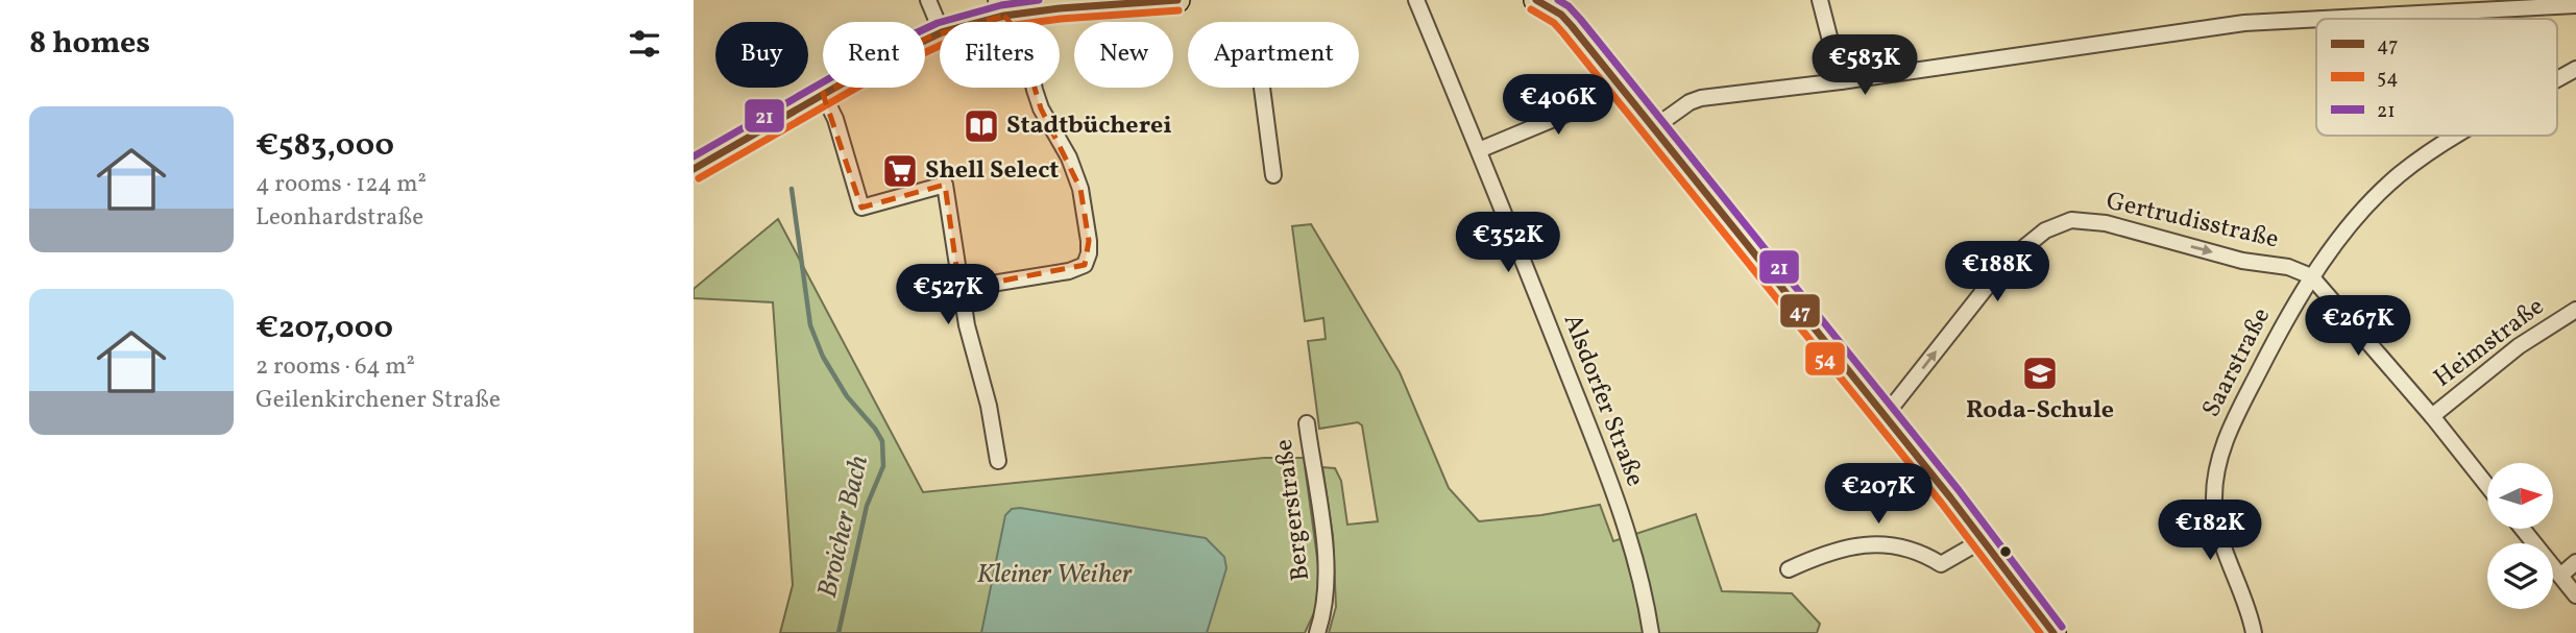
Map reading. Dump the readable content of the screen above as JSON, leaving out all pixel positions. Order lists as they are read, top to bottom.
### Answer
{
  "streets": {
    "street": [
      "Gertrudisstraße",
      "Heimstraße",
      "Saarstraße",
      "Alsdorfer Straße",
      "Bergerstraße"
    ]
  },
  "crossings": [
    ["Gertrudisstraße", "Saarstraße"]
  ],
  "one_way": ["Gertrudisstraße"],
  "water": ["Broicher Bach", "Kleiner Weiher"],
  "places": {
    "library": ["Stadtbücherei"],
    "supermarket": ["Shell Select"],
    "school or university": ["Roda-Schule"]
  },
  "lines": ["transit line 47", "transit line 21", "transit line 54"],
  "legend": ["47", "54", "21"],
  "north": "right",
  "page": {
    "heading": "8 homes",
    "chip": [
      "Buy",
      "Rent",
      "Filters",
      "New",
      "Apartment"
    ],
    "price": [
      "€583K",
      "€406K",
      "€352K",
      "€188K",
      "€527K",
      "€267K",
      "€207K",
      "€182K"
    ],
    "list": [
      {
        "name": "€583,000",
        "note": "4 rooms · 124 m² · Leonhardstraße"
      },
      {
        "name": "€207,000",
        "note": "2 rooms · 64 m² · Geilenkirchener Straße"
      }
    ]
  }
}
